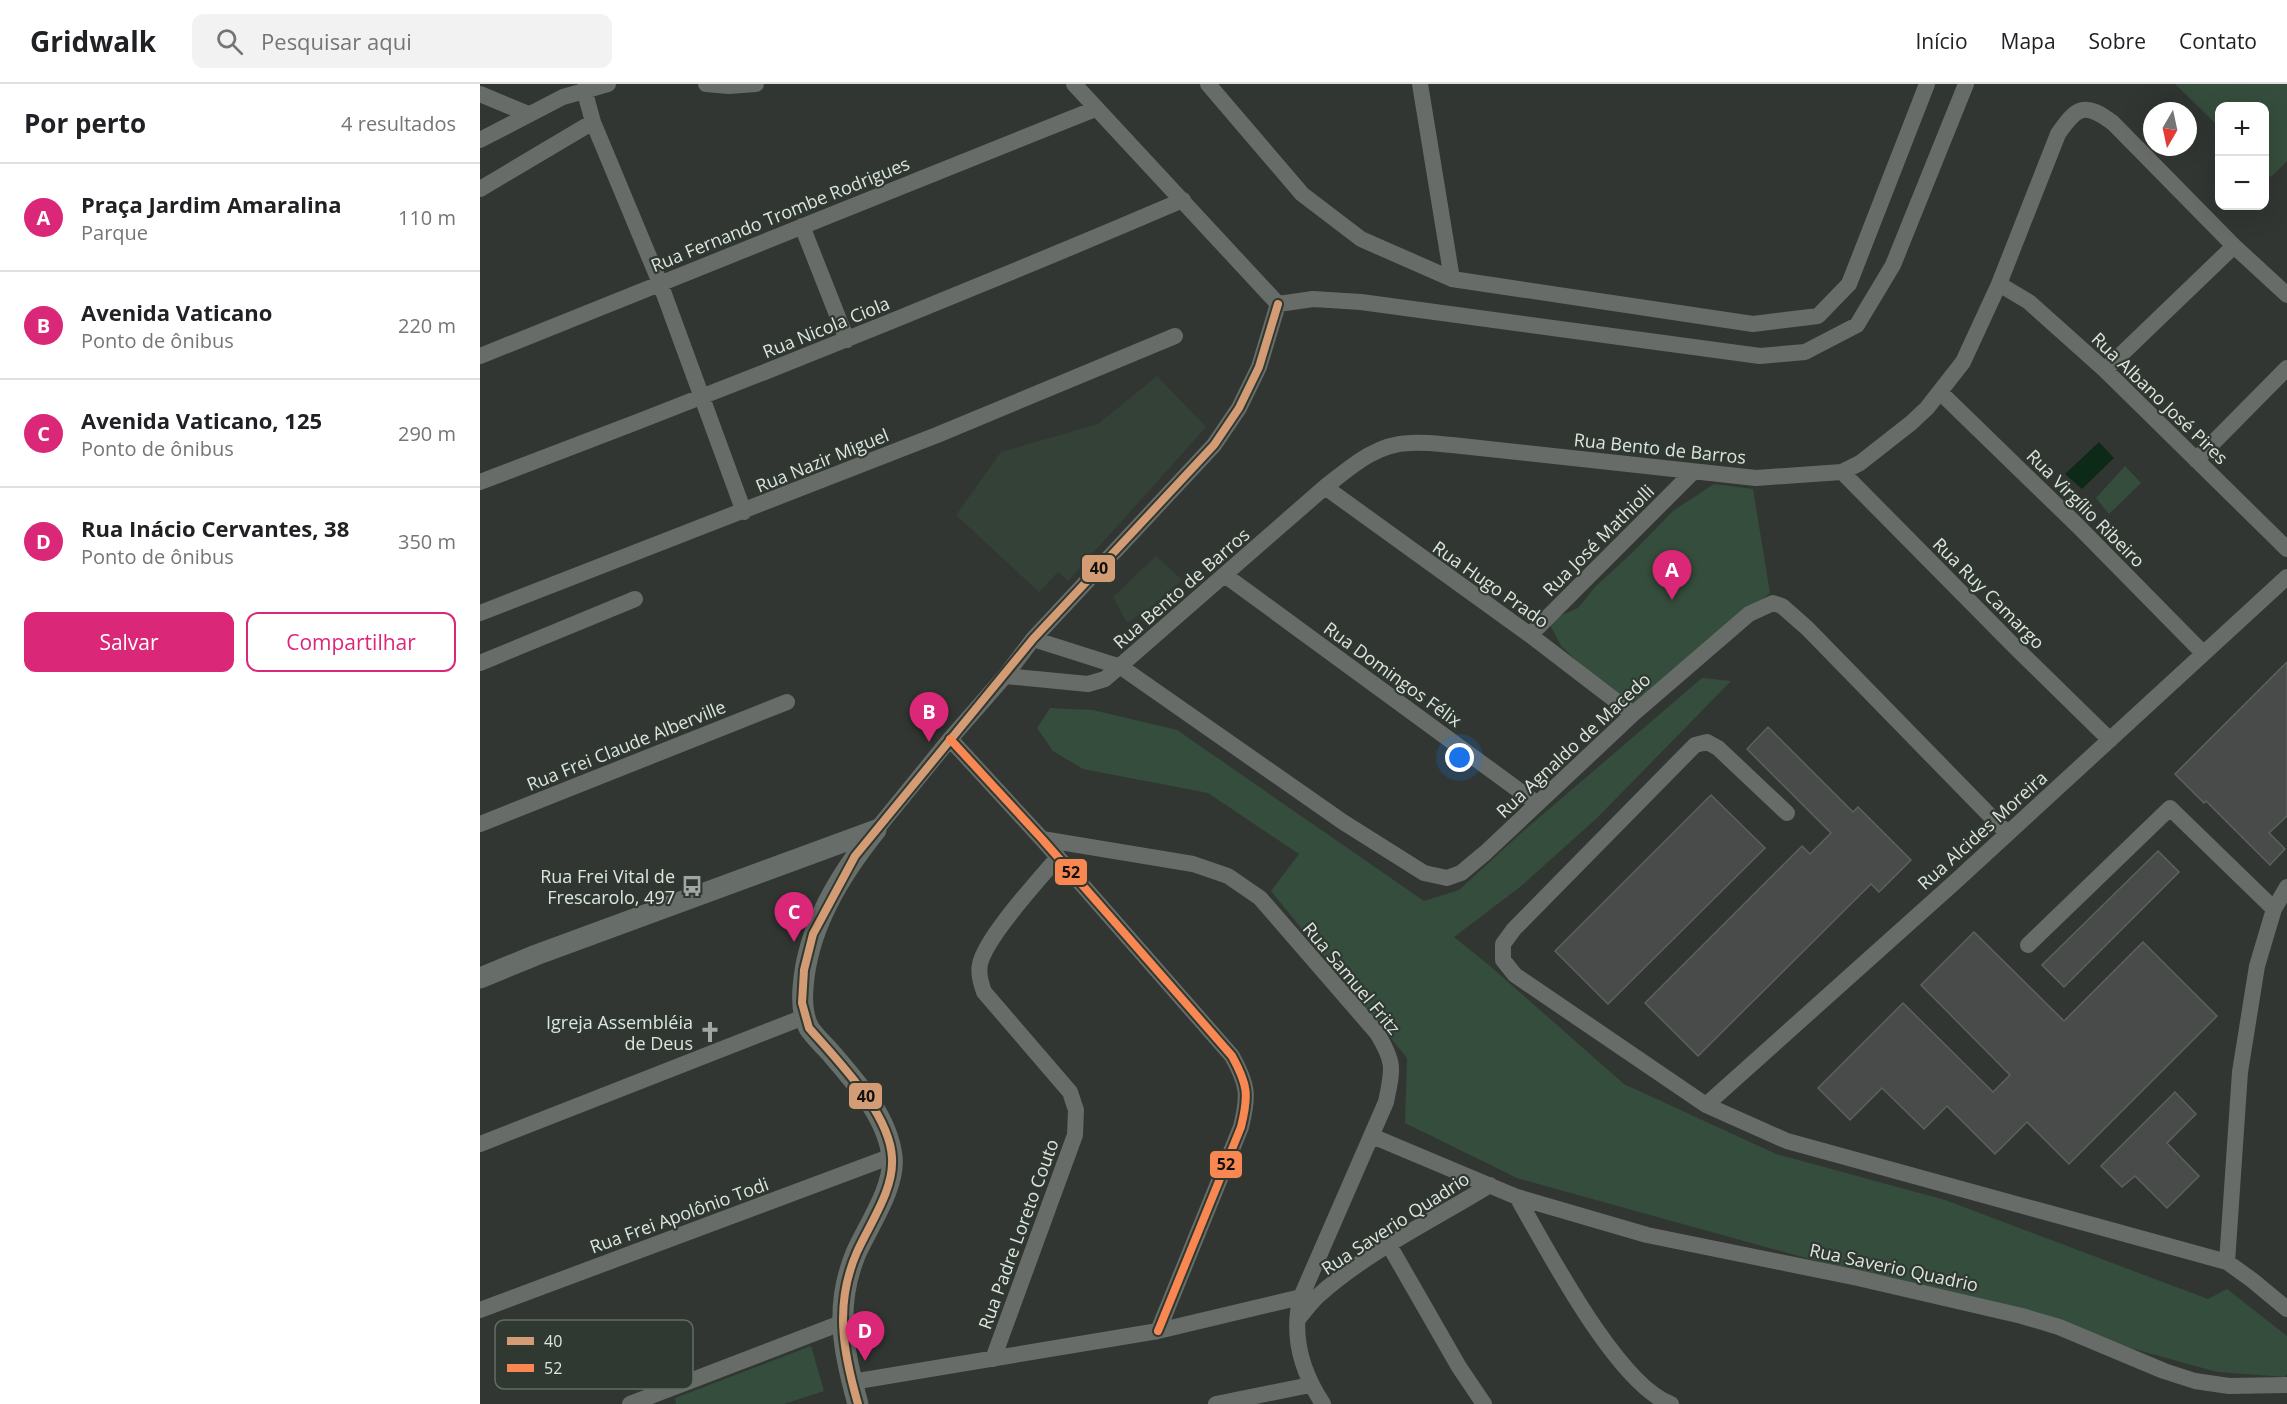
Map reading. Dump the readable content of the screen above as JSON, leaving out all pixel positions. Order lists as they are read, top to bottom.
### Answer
{
  "streets": {
    "street": [
      "Rua Fernando Trombe Rodrigues",
      "Rua Nicola Ciola",
      "Rua Albano José Pires",
      "Rua Bento de Barros",
      "Rua Nazir Miguel",
      "Rua Virgílio Ribeiro",
      "Rua José Mathiolli",
      "Rua Hugo Prado",
      "Rua Ruy Camargo",
      "Rua Domingos Félix",
      "Rua Frei Claude Alberville",
      "Rua Agnaldo de Macedo",
      "Rua Alcides Moreira",
      "Rua Samuel Fritz",
      "Rua Frei Apolônio Todi",
      "Rua Saverio Quadrio",
      "Rua Padre Loreto Couto"
    ]
  },
  "crossings": [
    ["Rua Albano José Pires", "Rua Bento de Barros"],
    ["Rua Bento de Barros", "Rua Virgílio Ribeiro"],
    ["Rua Bento de Barros", "Rua José Mathiolli"],
    ["Rua Bento de Barros", "Rua Hugo Prado"],
    ["Rua Bento de Barros", "Rua Ruy Camargo"],
    ["Rua Bento de Barros", "Rua Domingos Félix"],
    ["Rua Bento de Barros", "Rua Agnaldo de Macedo"],
    ["Rua Virgílio Ribeiro", "Rua Alcides Moreira"],
    ["Rua José Mathiolli", "Rua Hugo Prado"],
    ["Rua Hugo Prado", "Rua Agnaldo de Macedo"],
    ["Rua Ruy Camargo", "Rua Alcides Moreira"],
    ["Rua Domingos Félix", "Rua Agnaldo de Macedo"],
    ["Rua Agnaldo de Macedo", "Rua Alcides Moreira"],
    ["Rua Samuel Fritz", "Rua Saverio Quadrio"]
  ],
  "places": {
    "bus stop": ["Rua Frei Vital de Frescarolo, 497"],
    "church": ["Igreja Assembléia de Deus"]
  },
  "lines": ["transit line 40", "transit line 52"],
  "legend": ["40", "52"],
  "north": "bottom",
  "page": {
    "header": "Gridwalk",
    "search": "Pesquisar aqui",
    "nav": [
      "Início",
      "Mapa",
      "Sobre",
      "Contato"
    ],
    "heading": ["Por perto", "4 resultados"],
    "map_buttons": ["+", "−"],
    "list": [
      {
        "mark": "A",
        "name": "Praça Jardim Amaralina",
        "note": "Parque",
        "value": "110 m"
      },
      {
        "mark": "B",
        "name": "Avenida Vaticano",
        "note": "Ponto de ônibus",
        "value": "220 m"
      },
      {
        "mark": "C",
        "name": "Avenida Vaticano, 125",
        "note": "Ponto de ônibus",
        "value": "290 m"
      },
      {
        "mark": "D",
        "name": "Rua Inácio Cervantes, 38",
        "note": "Ponto de ônibus",
        "value": "350 m"
      }
    ],
    "pins": [
      "A",
      "B",
      "C",
      "D"
    ],
    "buttons": ["Salvar", "Compartilhar"]
  }
}
